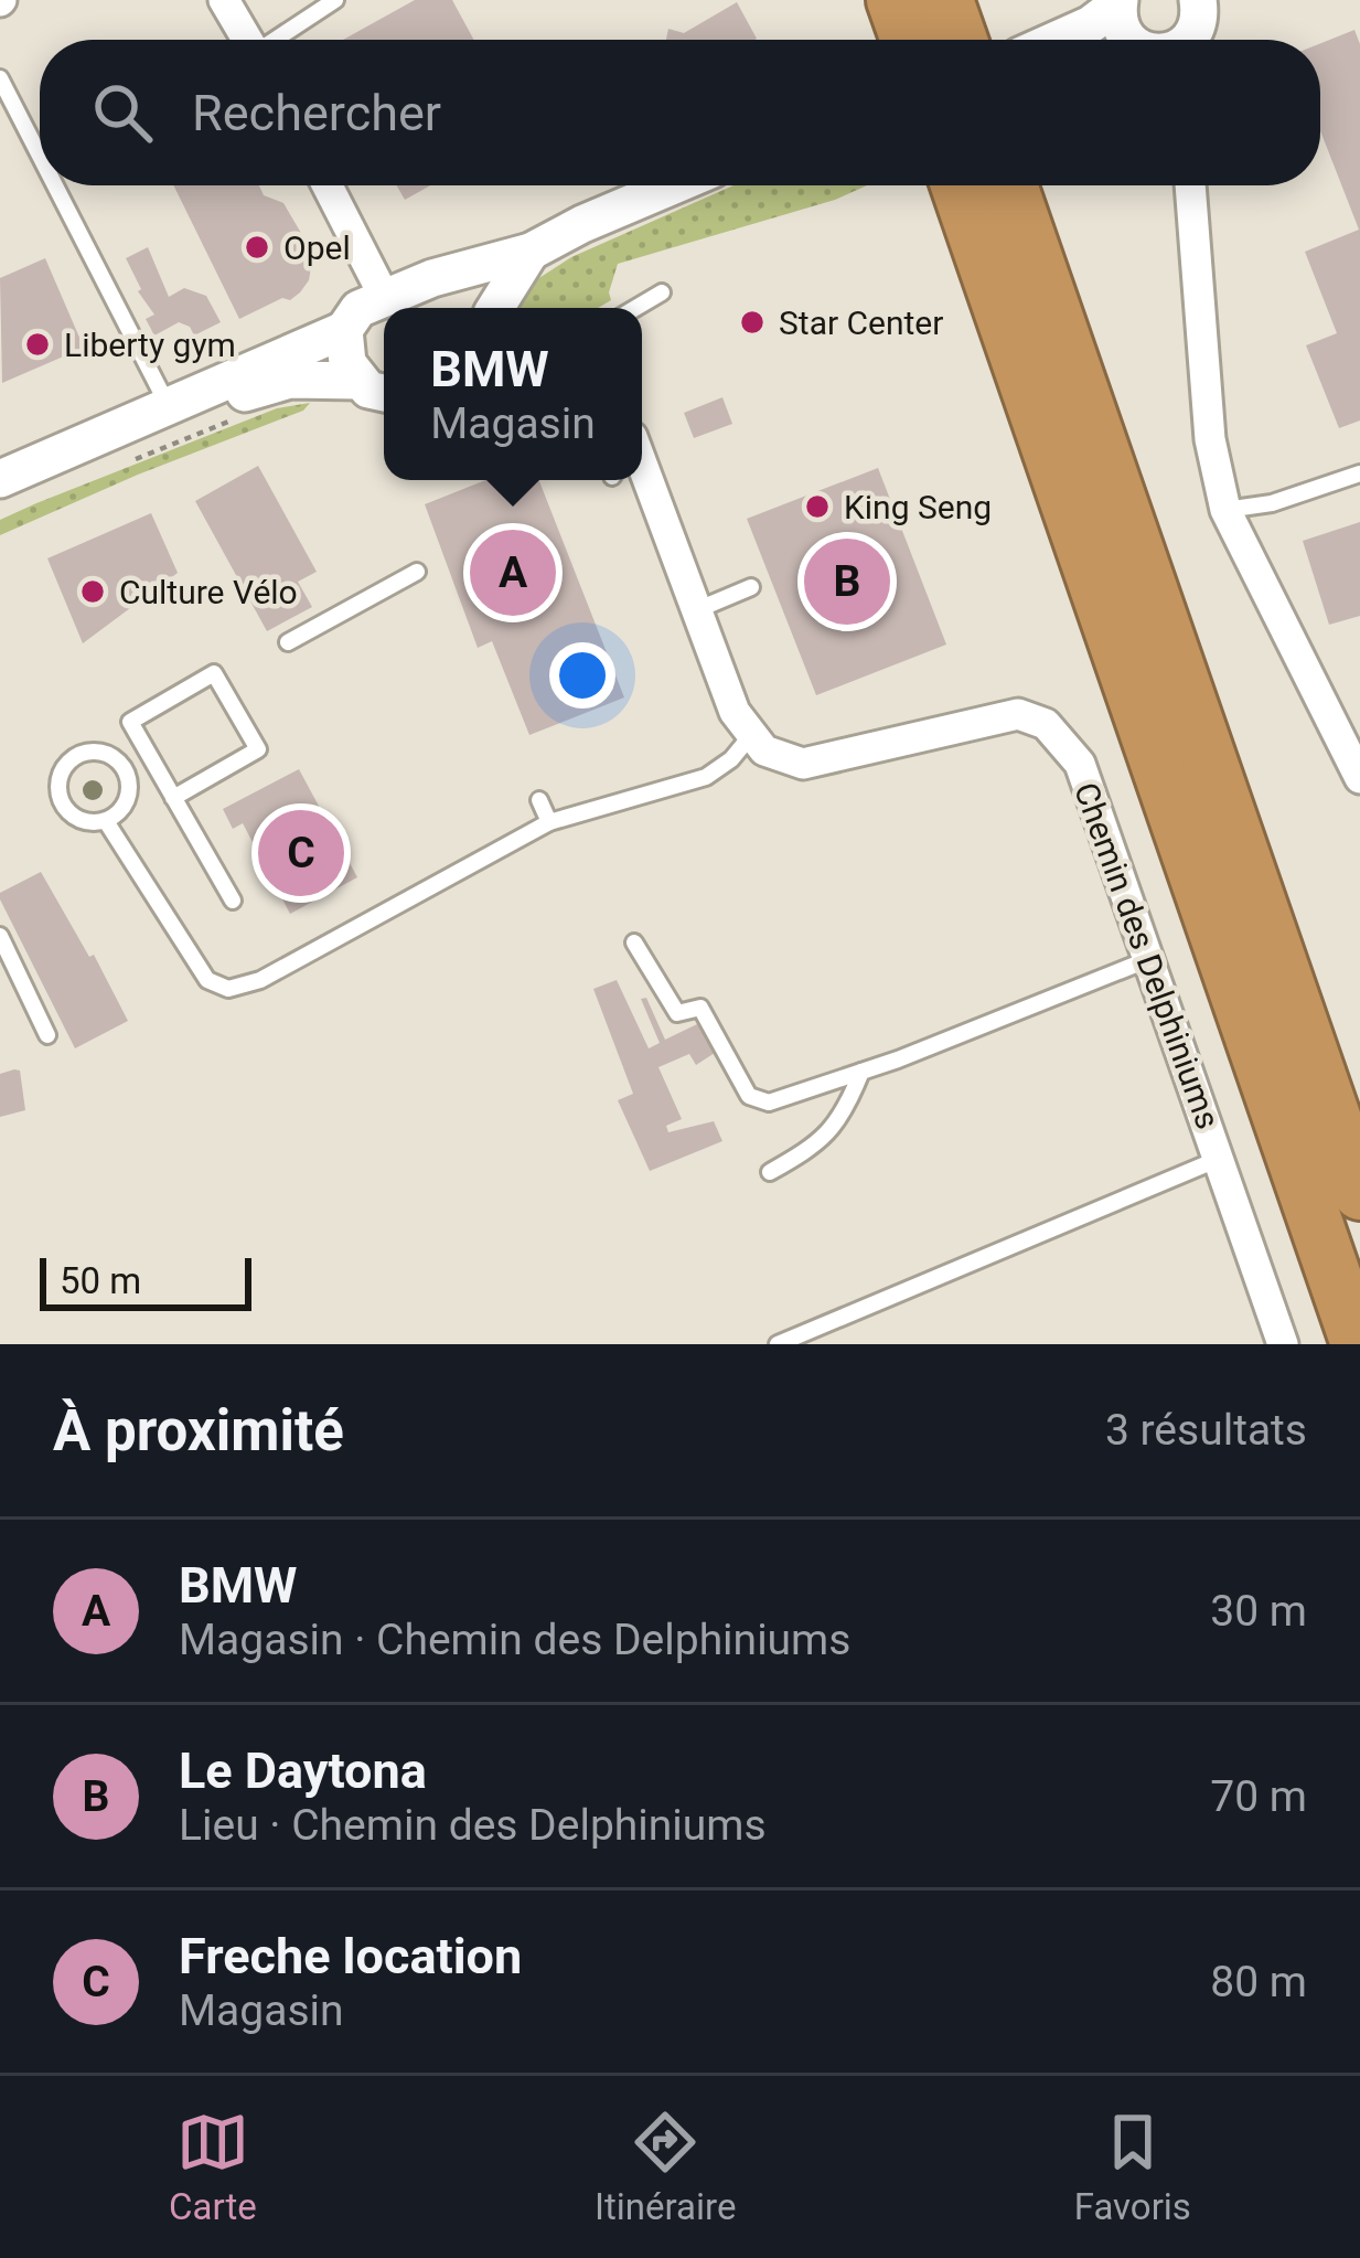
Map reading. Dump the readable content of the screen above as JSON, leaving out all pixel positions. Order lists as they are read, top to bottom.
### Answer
{
  "streets": {
    "street": ["Chemin des Delphiniums"]
  },
  "places": [
    "Opel",
    "Star Center",
    "Liberty gym",
    "King Seng",
    "Culture Vélo"
  ],
  "scale_bar": "50 m",
  "page": {
    "search": "Rechercher",
    "popup": ["BMW", "Magasin"],
    "pins": ["A", "B", "C"],
    "scale": "50 m",
    "heading": ["À proximité", "3 résultats"],
    "list": [
      {
        "mark": "A",
        "name": "BMW",
        "note": "Magasin · Chemin des Delphiniums",
        "value": "30 m"
      },
      {
        "mark": "B",
        "name": "Le Daytona",
        "note": "Lieu · Chemin des Delphiniums",
        "value": "70 m"
      },
      {
        "mark": "C",
        "name": "Freche location",
        "note": "Magasin",
        "value": "80 m"
      }
    ],
    "nav": ["Carte", "Itinéraire", "Favoris"]
  }
}
